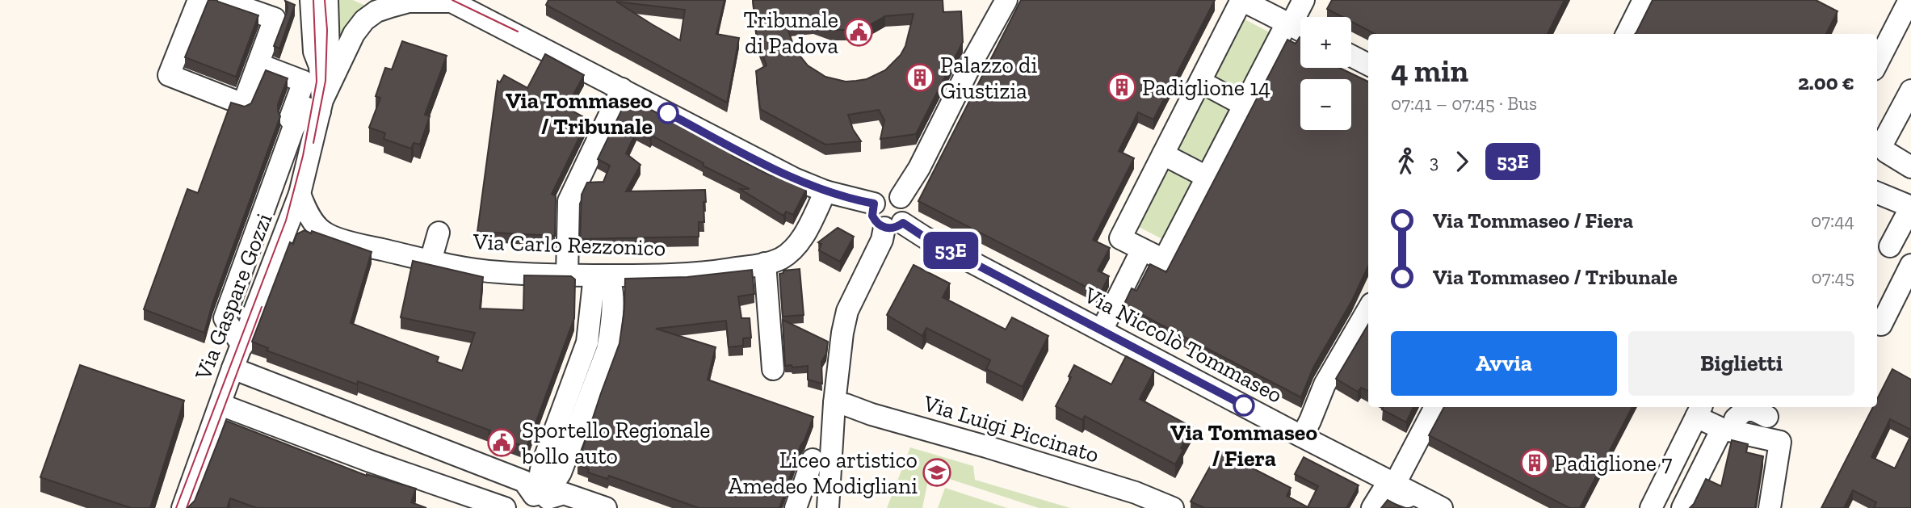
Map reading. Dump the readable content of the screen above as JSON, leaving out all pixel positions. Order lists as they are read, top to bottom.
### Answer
{
  "streets": {
    "street": [
      "Via Carlo Rezzonico",
      "Via Gaspare Gozzi",
      "Via Niccolò Tommaseo",
      "Via Luigi Piccinato"
    ]
  },
  "crossings": [
    ["Via Carlo Rezzonico", "Via Gaspare Gozzi"]
  ],
  "places": {
    "public building": ["Tribunale di Padova", "Sportello Regionale bollo auto"],
    "building": ["Palazzo di Giustizia", "Padiglione 14", "Padiglione 7"],
    "other": ["Via Tommaseo / Tribunale", "Via Tommaseo / Fiera"],
    "school or university": ["Liceo artistico Amedeo Modigliani"]
  },
  "lines": ["bus line 53E"],
  "page": {
    "on_map": "53E",
    "map_buttons": ["+", "−"],
    "heading": ["4 min", "07:41 – 07:45 · Bus", "2.00 €"],
    "legs": ["3", "53E"],
    "list": [
      {
        "name": "Via Tommaseo / Fiera",
        "value": "07:44"
      },
      {
        "name": "Via Tommaseo / Tribunale",
        "value": "07:45"
      }
    ],
    "buttons": ["Avvia", "Biglietti"]
  }
}
